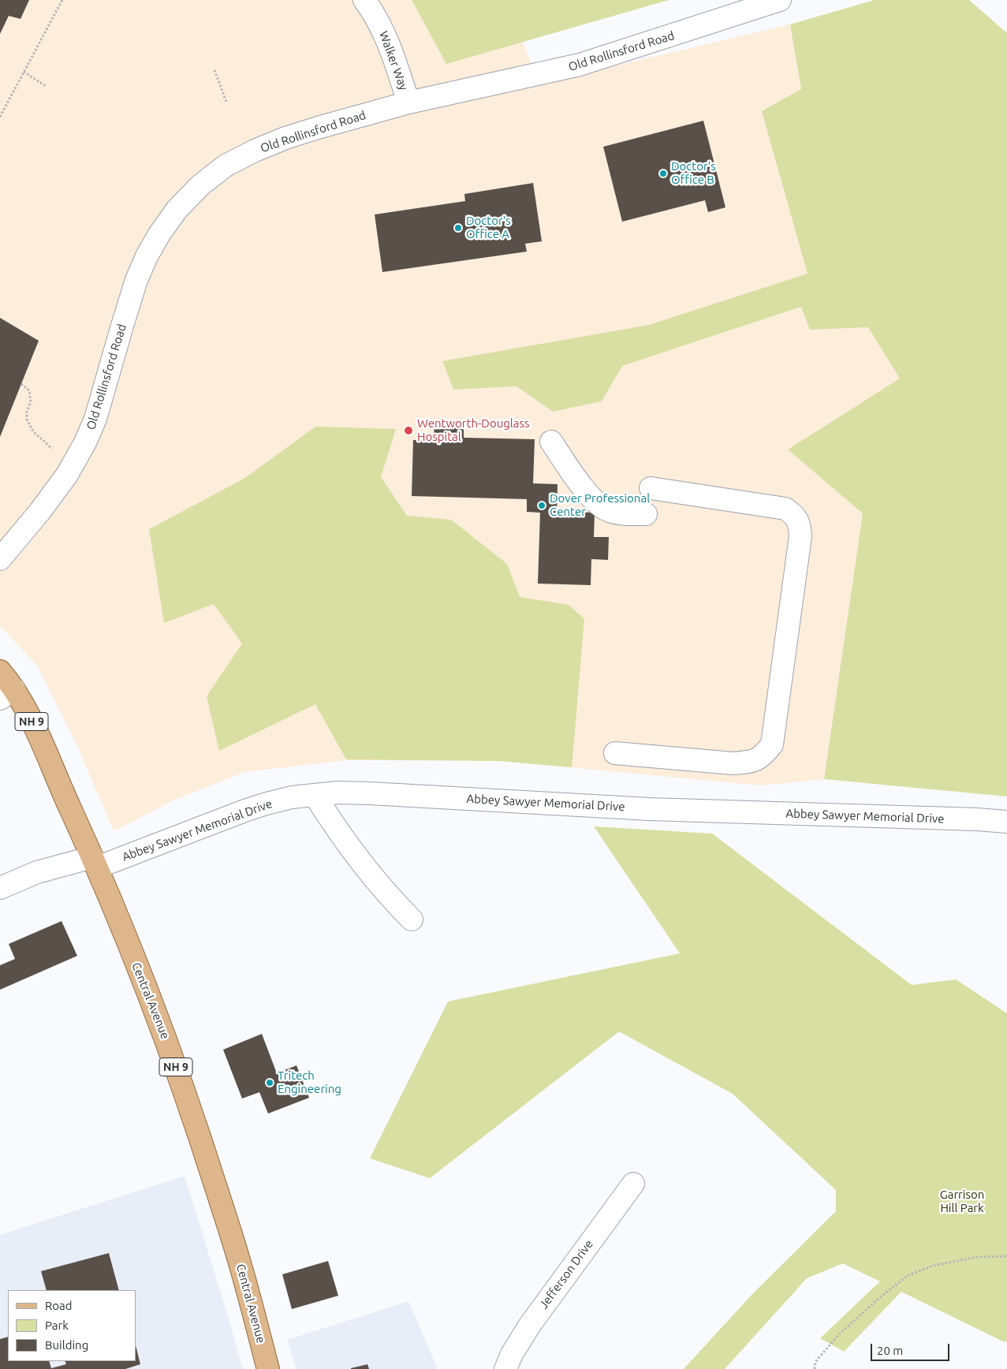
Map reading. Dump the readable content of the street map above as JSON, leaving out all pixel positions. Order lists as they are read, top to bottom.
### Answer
{
  "streets": {
    "main road": ["NH 9", "Central Avenue"],
    "street": [
      "Old Rollinsford Road",
      "Walker Way",
      "Abbey Sawyer Memorial Drive",
      "Jefferson Drive"
    ]
  },
  "crossings": [
    ["Old Rollinsford Road", "Walker Way"],
    ["Abbey Sawyer Memorial Drive", "Central Avenue"]
  ],
  "parks": ["Garrison Hill Park"],
  "places": [
    "Doctor's Office B",
    "Doctor's Office A",
    "Wentworth-Douglass Hospital",
    "Dover Professional Center",
    "Tritech Engineering"
  ],
  "legend": ["Road", "Park", "Building"],
  "scale_bar": "20 m"
}
